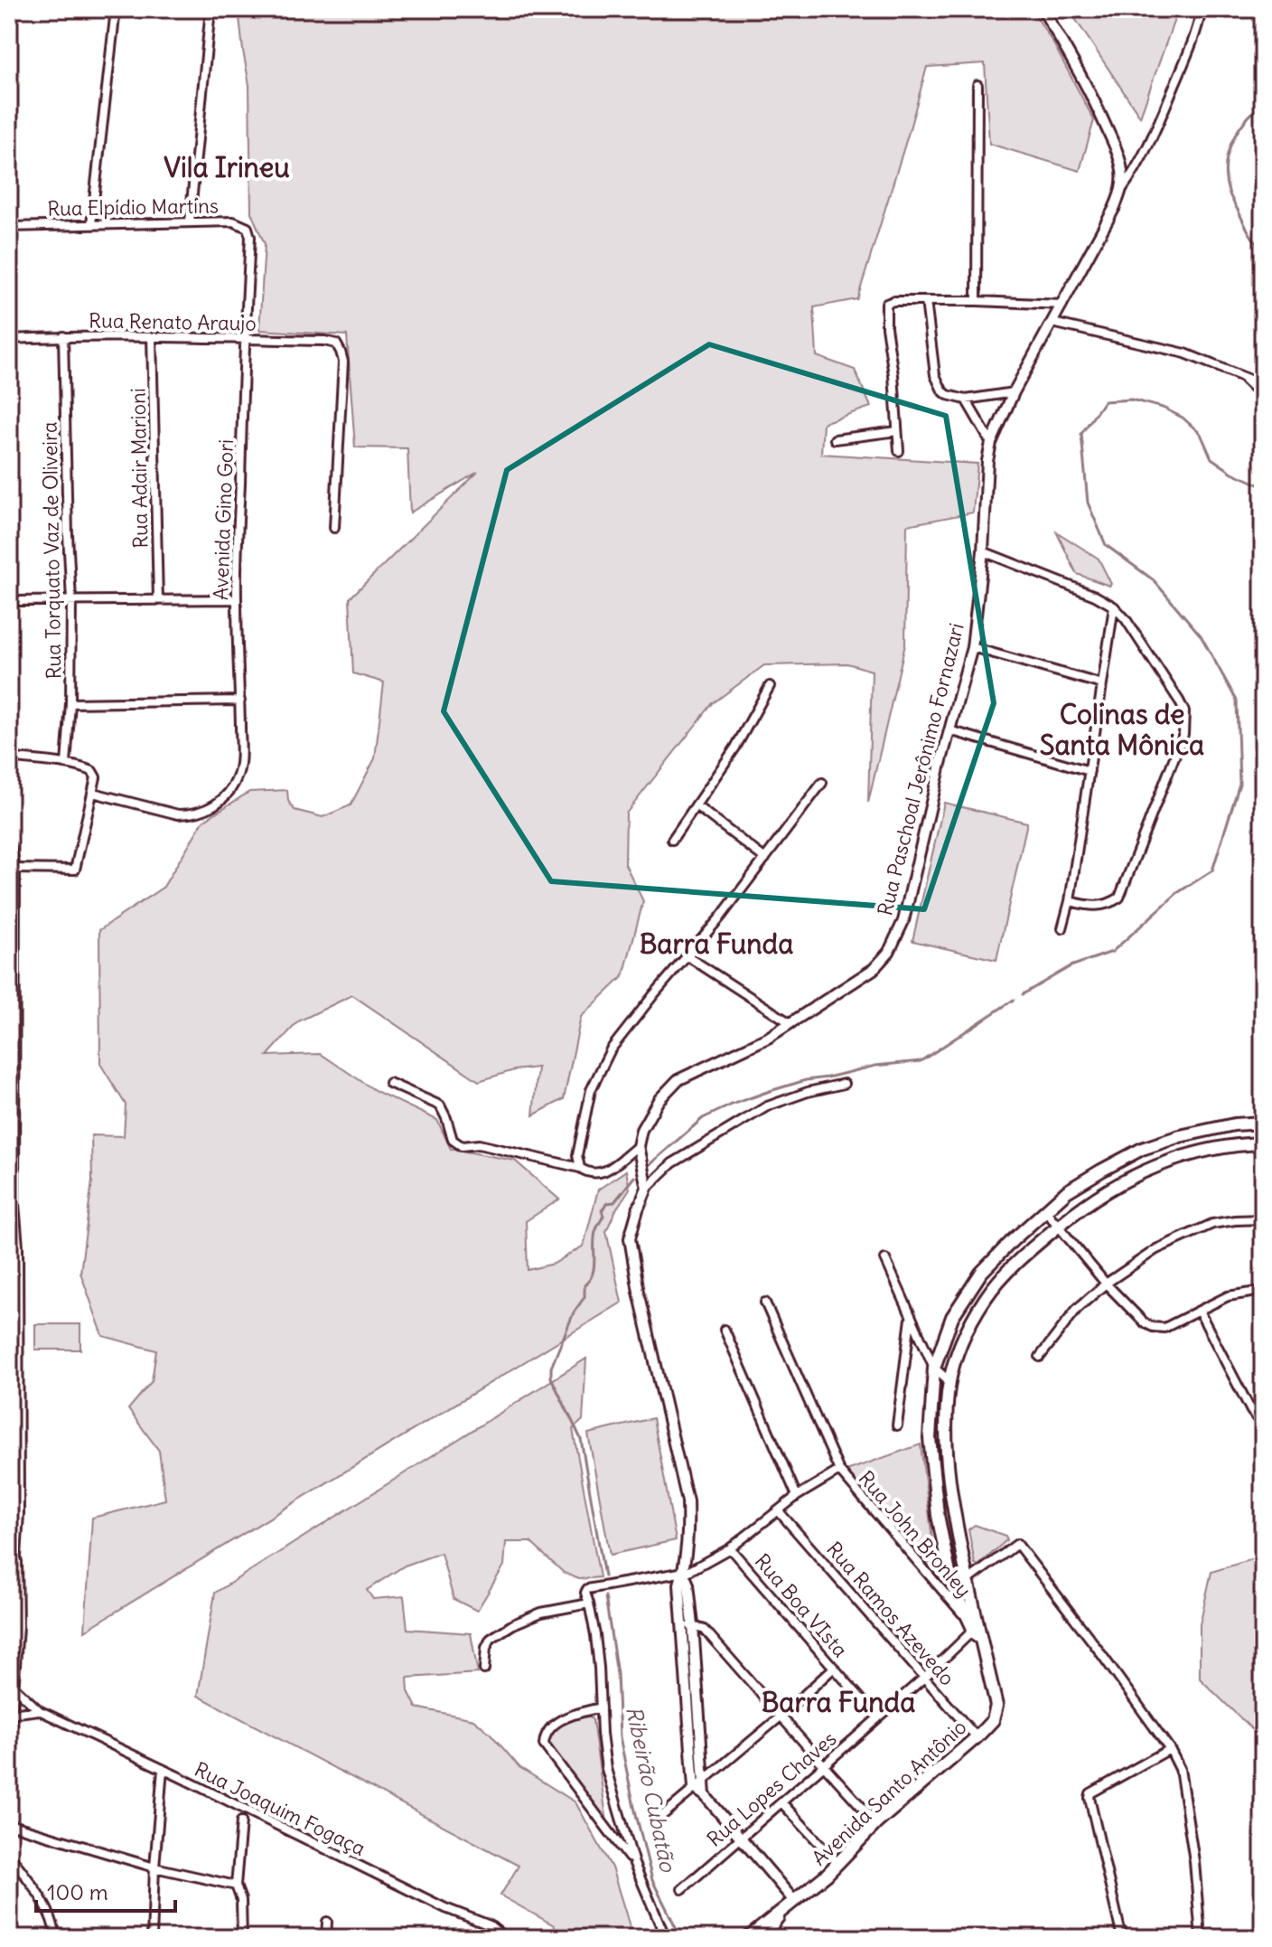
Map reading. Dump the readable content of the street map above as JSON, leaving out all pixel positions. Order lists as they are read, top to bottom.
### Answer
{
  "streets": {
    "main road": ["Avenida Santo Antônio"],
    "street": [
      "Rua Elpídio Martins",
      "Rua Renato Araujo",
      "Rua Adair Marioni",
      "Avenida Gino Gori",
      "Rua Torquato Vaz de Oliveira",
      "Rua Paschoal Jerônimo Fornazari",
      "Rua John Bronley",
      "Rua Boa VIsta",
      "Rua Ramos Azevedo",
      "Rua Lopes Chaves",
      "Rua Joaquim Fogaça"
    ]
  },
  "crossings": [
    ["Rua Elpídio Martins", "Avenida Gino Gori"],
    ["Rua Renato Araujo", "Rua Adair Marioni"],
    ["Rua Renato Araujo", "Avenida Gino Gori"],
    ["Rua Renato Araujo", "Rua Torquato Vaz de Oliveira"],
    ["Rua John Bronley", "Avenida Santo Antônio"],
    ["Rua Boa VIsta", "Rua Lopes Chaves"],
    ["Rua Ramos Azevedo", "Rua Lopes Chaves"],
    ["Rua Ramos Azevedo", "Avenida Santo Antônio"],
    ["Rua Lopes Chaves", "Avenida Santo Antônio"]
  ],
  "districts": [
    "Vila Irineu",
    "Colinas de Santa Mônica",
    "Barra Funda",
    "Barra Funda"
  ],
  "water": ["Ribeirão Cubatão"],
  "scale_bar": "100 m"
}
